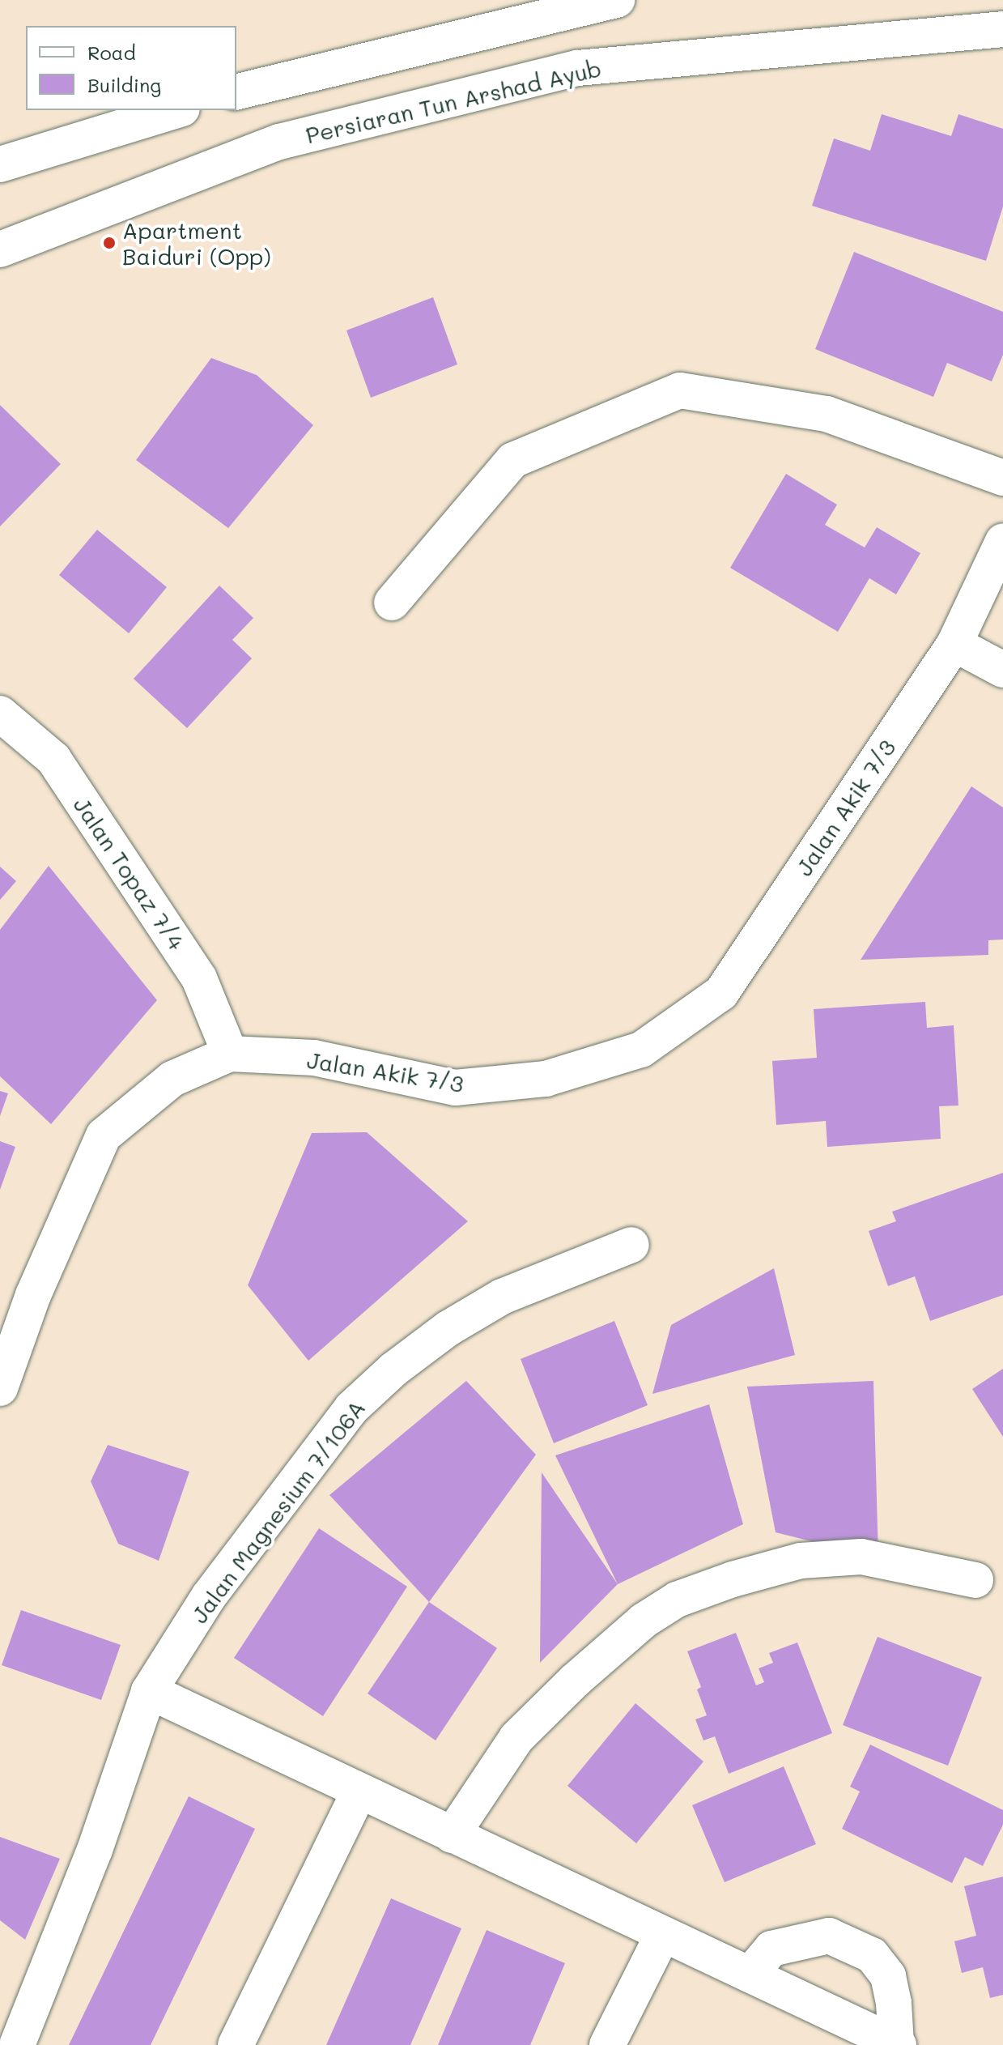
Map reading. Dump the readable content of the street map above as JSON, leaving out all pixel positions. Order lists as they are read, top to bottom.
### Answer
{
  "streets": {
    "street": [
      "Persiaran Tun Arshad Ayub",
      "Jalan Akik 7/3",
      "Jalan Topaz 7/4",
      "Jalan Magnesium 7/106A"
    ]
  },
  "crossings": [
    ["Jalan Akik 7/3", "Jalan Topaz 7/4"]
  ],
  "places": ["Apartment Baiduri (Opp)"],
  "legend": ["Road", "Building"]
}
